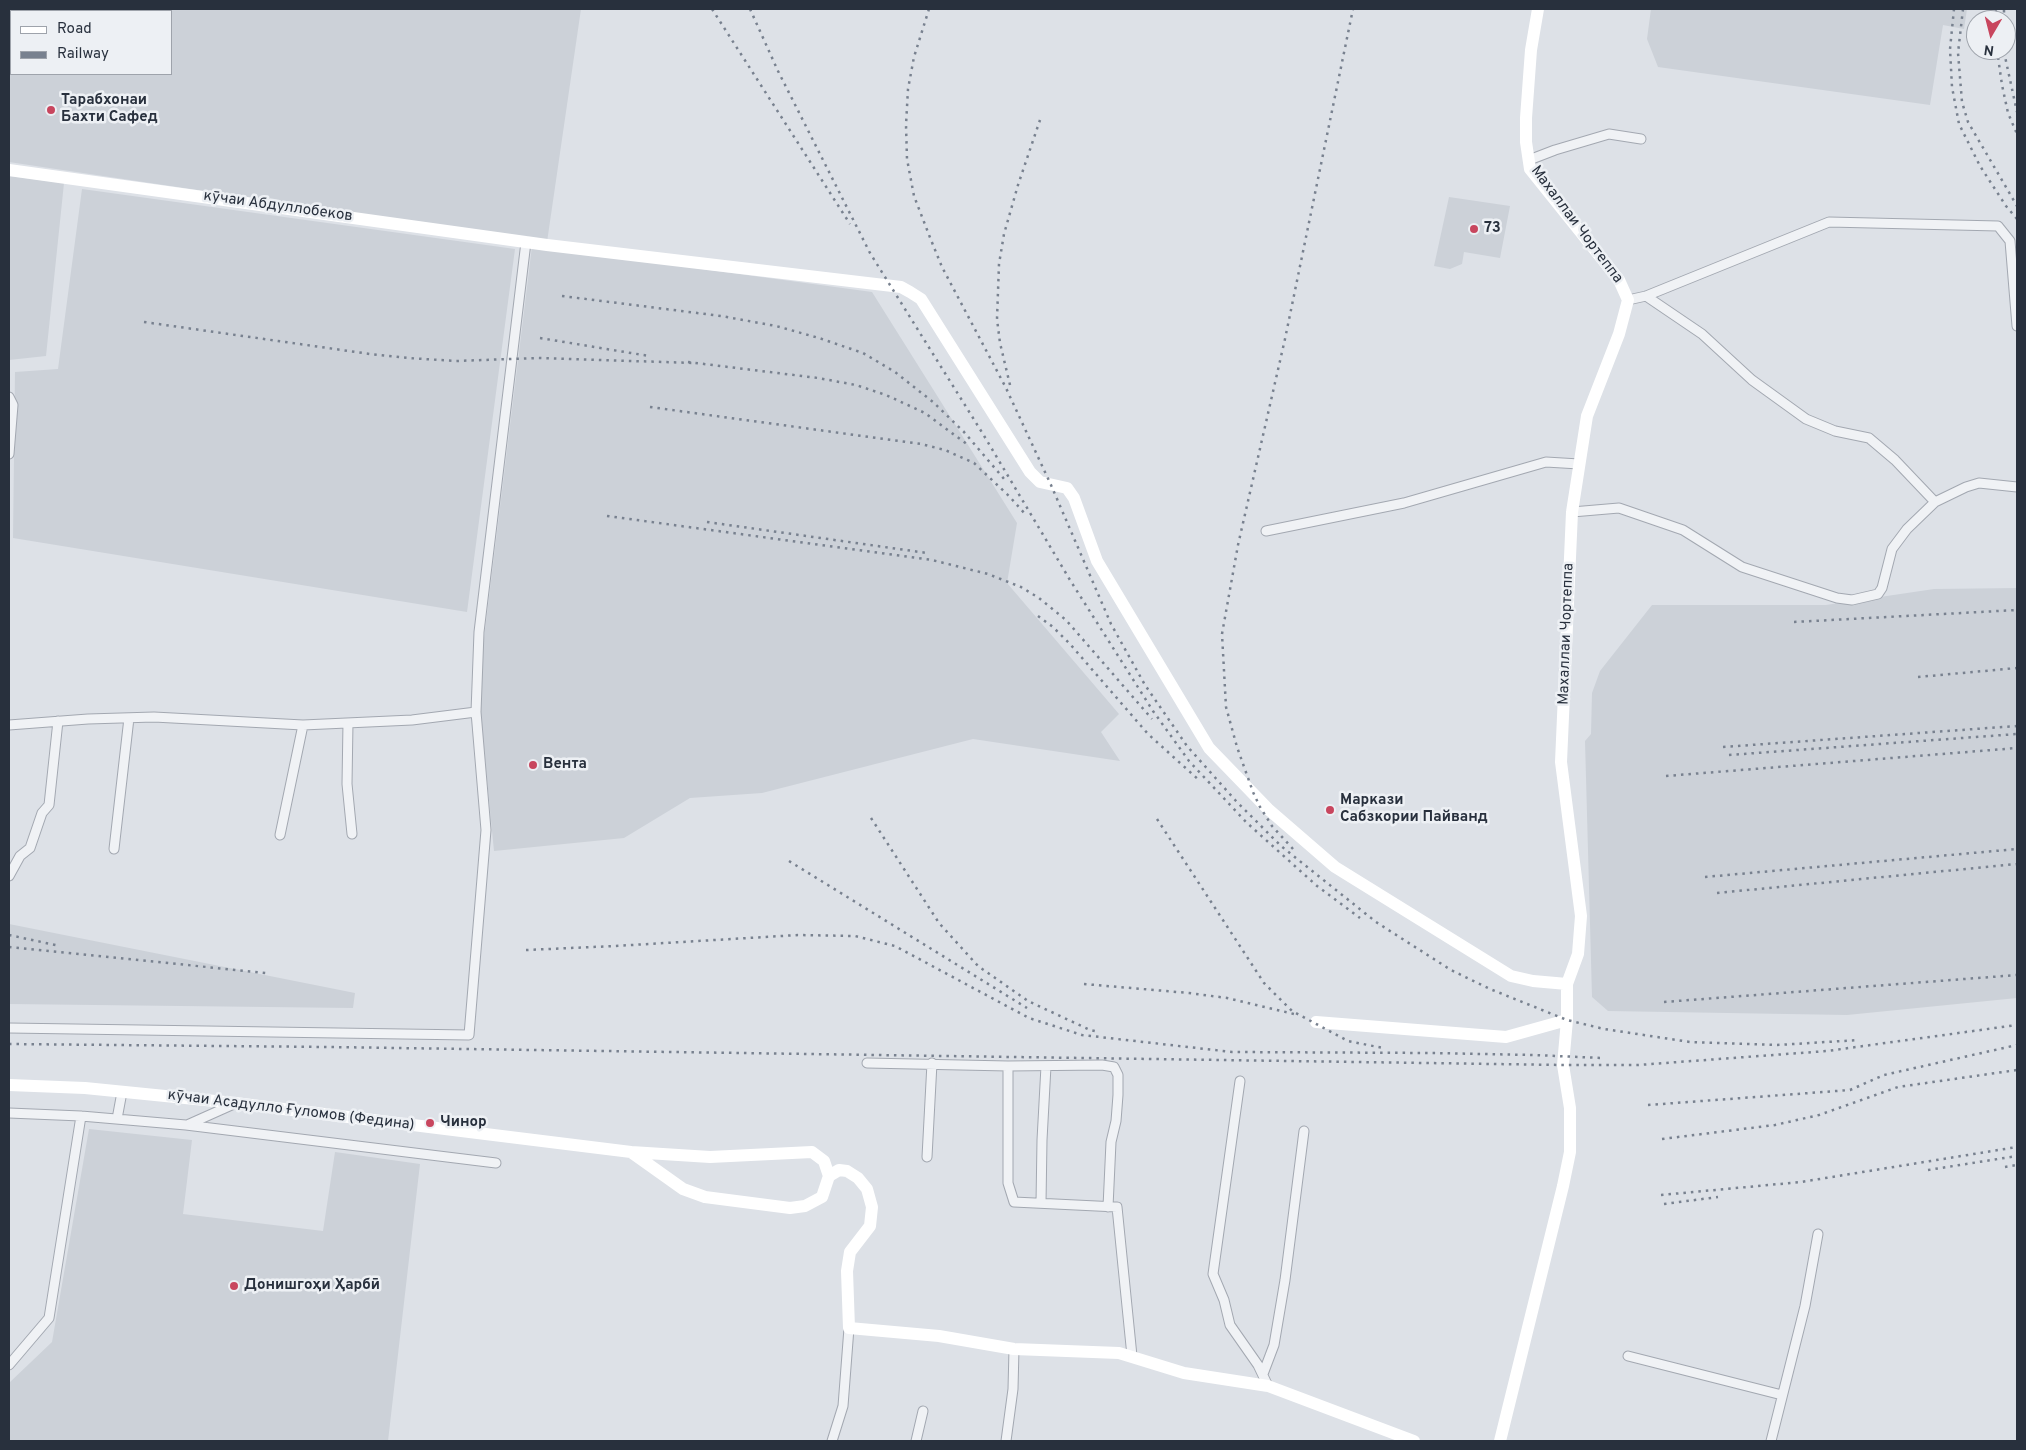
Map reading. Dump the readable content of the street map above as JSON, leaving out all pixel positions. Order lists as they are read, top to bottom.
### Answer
{
  "streets": {
    "street": ["кӯчаи Абдуллобеков", "Махаллаи Чортеппа", "кӯчаи Асадулло Ғуломов (Федина)"]
  },
  "crossings": [
    ["кӯчаи Абдуллобеков", "Махаллаи Чортеппа"]
  ],
  "places": [
    "Тарабхонаи Бахти Сафед",
    "73",
    "Вента",
    "Маркази Сабзкории Пайванд",
    "Чинор",
    "Донишгоҳи Ҳарбӣ"
  ],
  "legend": ["Road", "Railway"],
  "north": "bottom"
}
